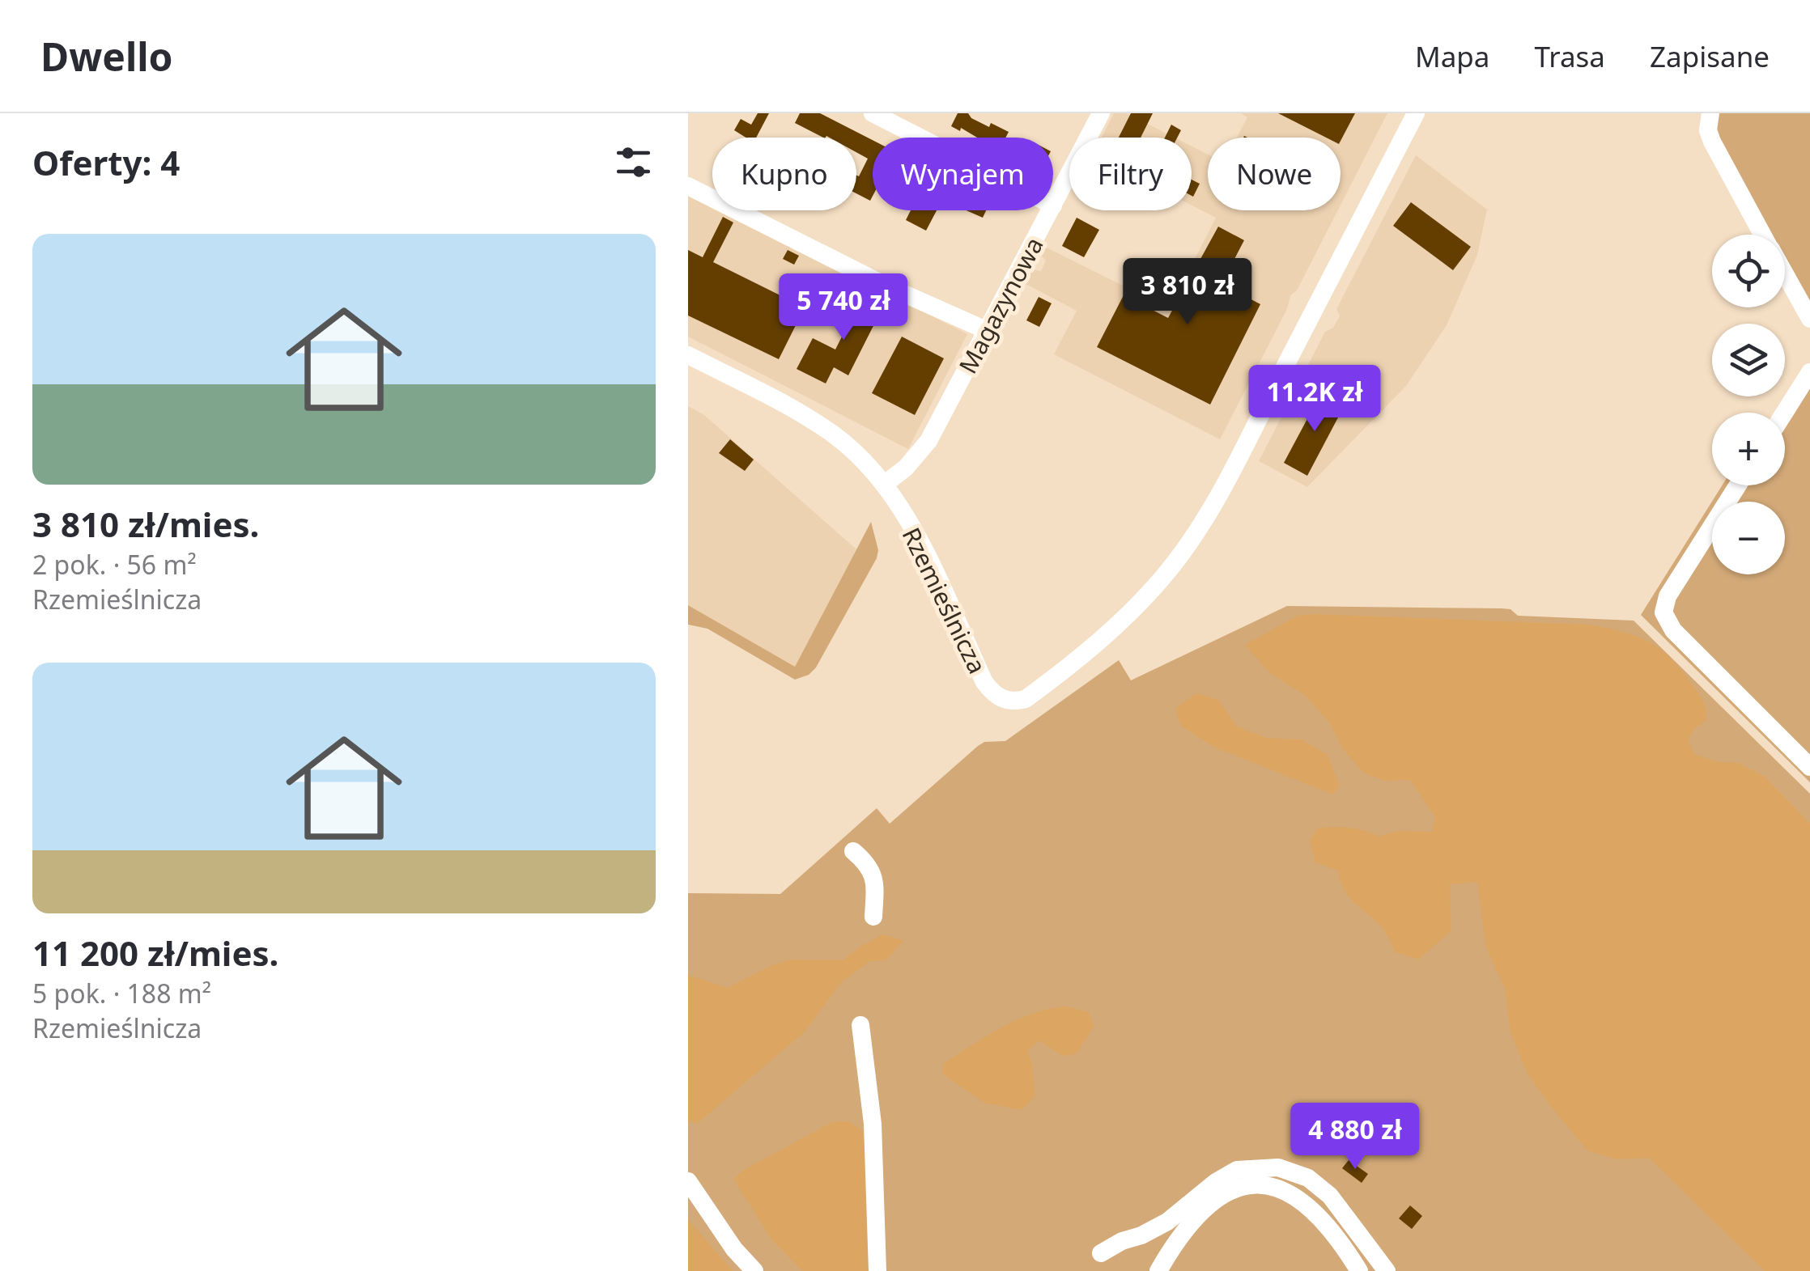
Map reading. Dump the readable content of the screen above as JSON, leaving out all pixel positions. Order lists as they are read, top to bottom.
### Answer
{
  "streets": {
    "street": ["Magazynowa", "Rzemieślnicza"]
  },
  "crossings": [
    ["Magazynowa", "Rzemieślnicza"]
  ],
  "page": {
    "header": "Dwello",
    "nav": ["Mapa", "Trasa", "Zapisane"],
    "heading": "Oferty: 4",
    "chip": [
      "Kupno",
      "Wynajem",
      "Filtry",
      "Nowe"
    ],
    "list": [
      {
        "name": "3 810 zł/mies.",
        "note": "2 pok. · 56 m² · Rzemieślnicza"
      },
      {
        "name": "11 200 zł/mies.",
        "note": "5 pok. · 188 m² · Rzemieślnicza"
      }
    ],
    "map_buttons": ["+", "−"],
    "price": [
      "3 810 zł",
      "5 740 zł",
      "11.2K zł",
      "4 880 zł"
    ]
  }
}
